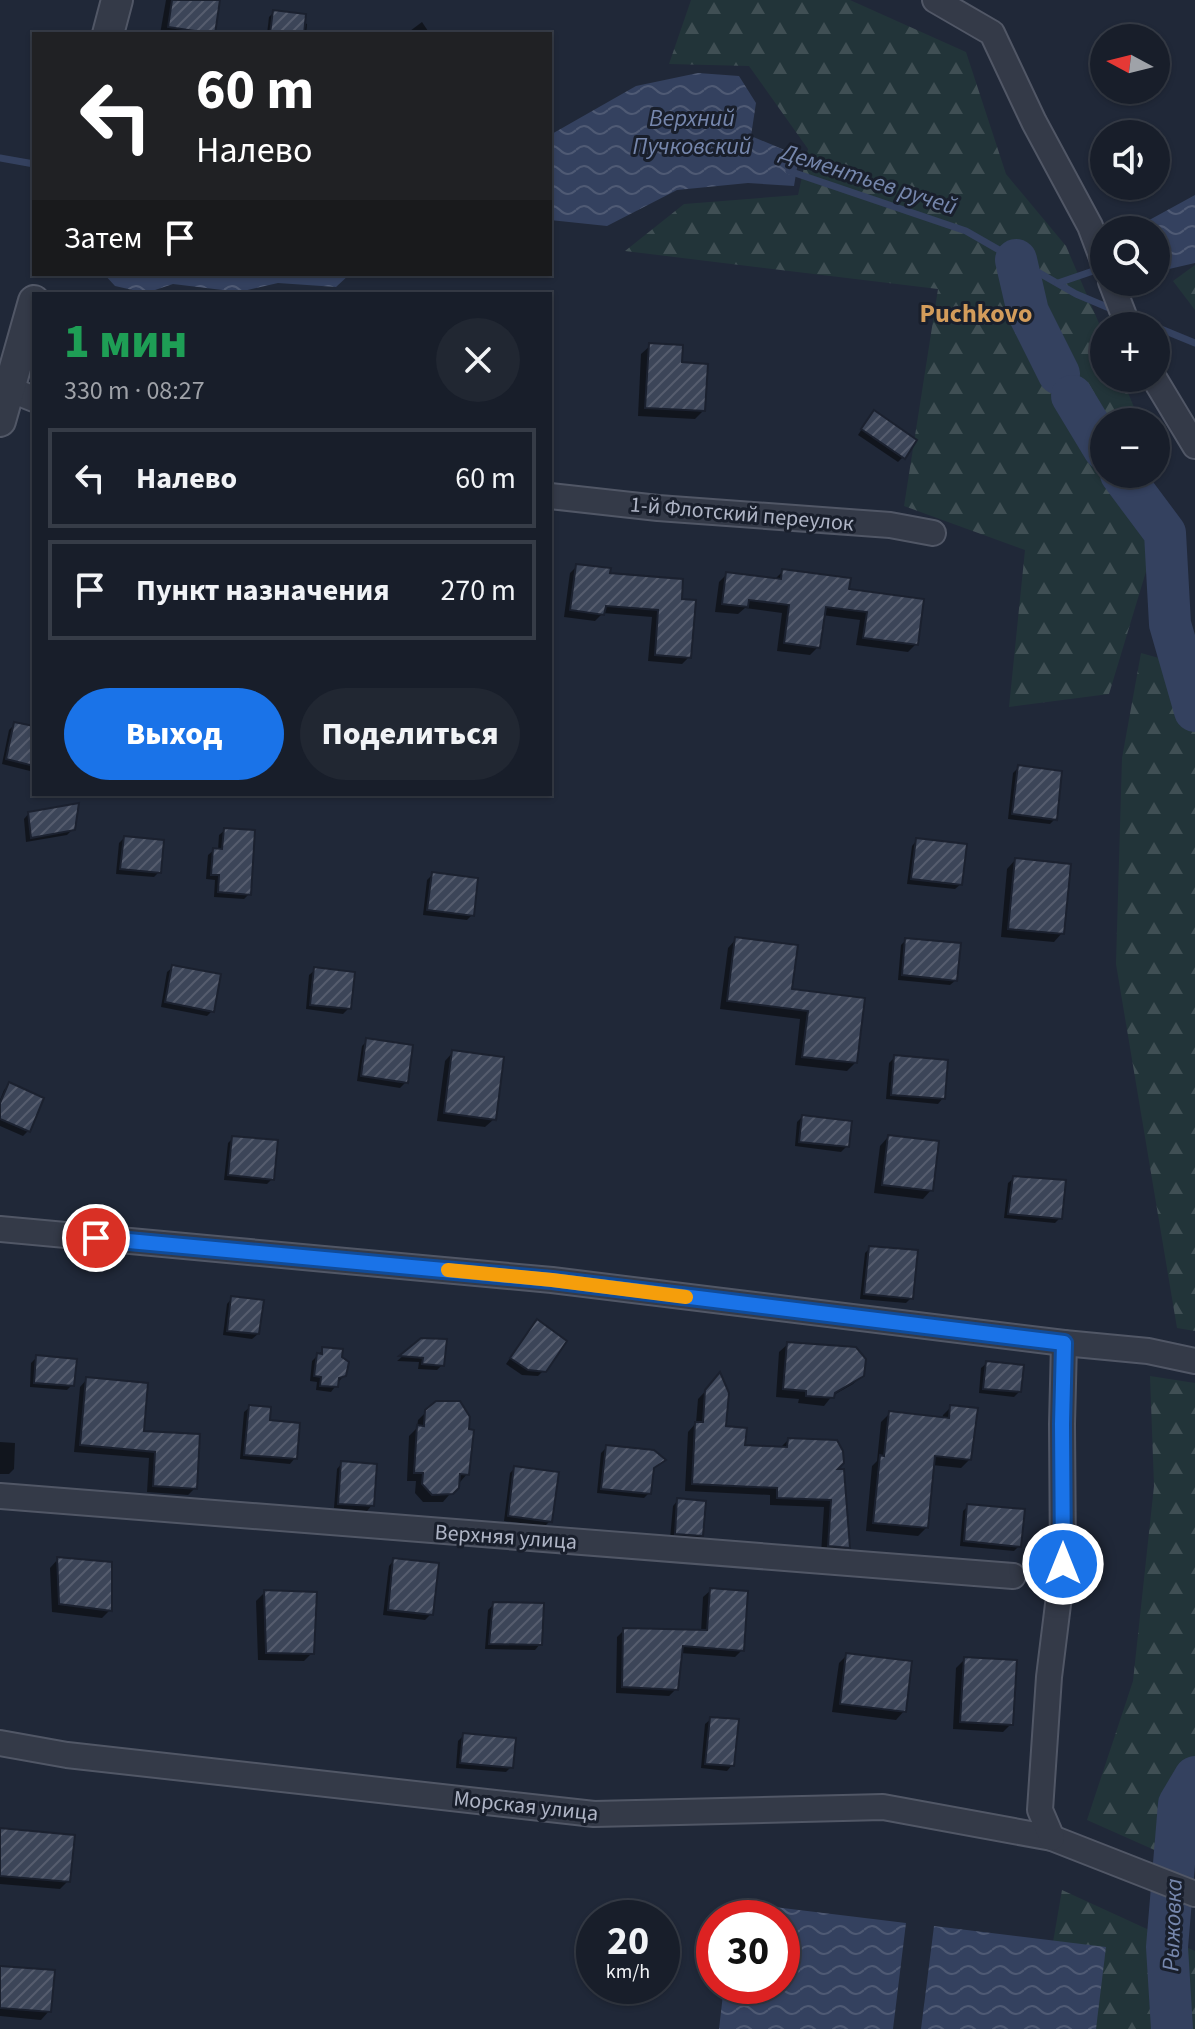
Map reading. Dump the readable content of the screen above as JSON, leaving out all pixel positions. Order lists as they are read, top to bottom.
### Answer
{
  "streets": {
    "street": ["1-й Флотский переулок", "Верхняя улица", "Морская улица"]
  },
  "districts": ["Puchkovo"],
  "water": ["Верхний Пучковский", "Дементьев ручей", "Рыжовка"],
  "north": "left",
  "page": {
    "map_buttons": ["+", "−"],
    "turn": ["60 m", "Налево"],
    "then": "Затем",
    "heading": ["1 мин", "330 m · 08:27"],
    "list": [
      {
        "name": "Налево",
        "value": "60 m"
      },
      {
        "name": "Пункт назначения",
        "value": "270 m"
      }
    ],
    "buttons": ["Выход", "Поделиться"],
    "speed": "20 km/h",
    "limit": "30"
  }
}
